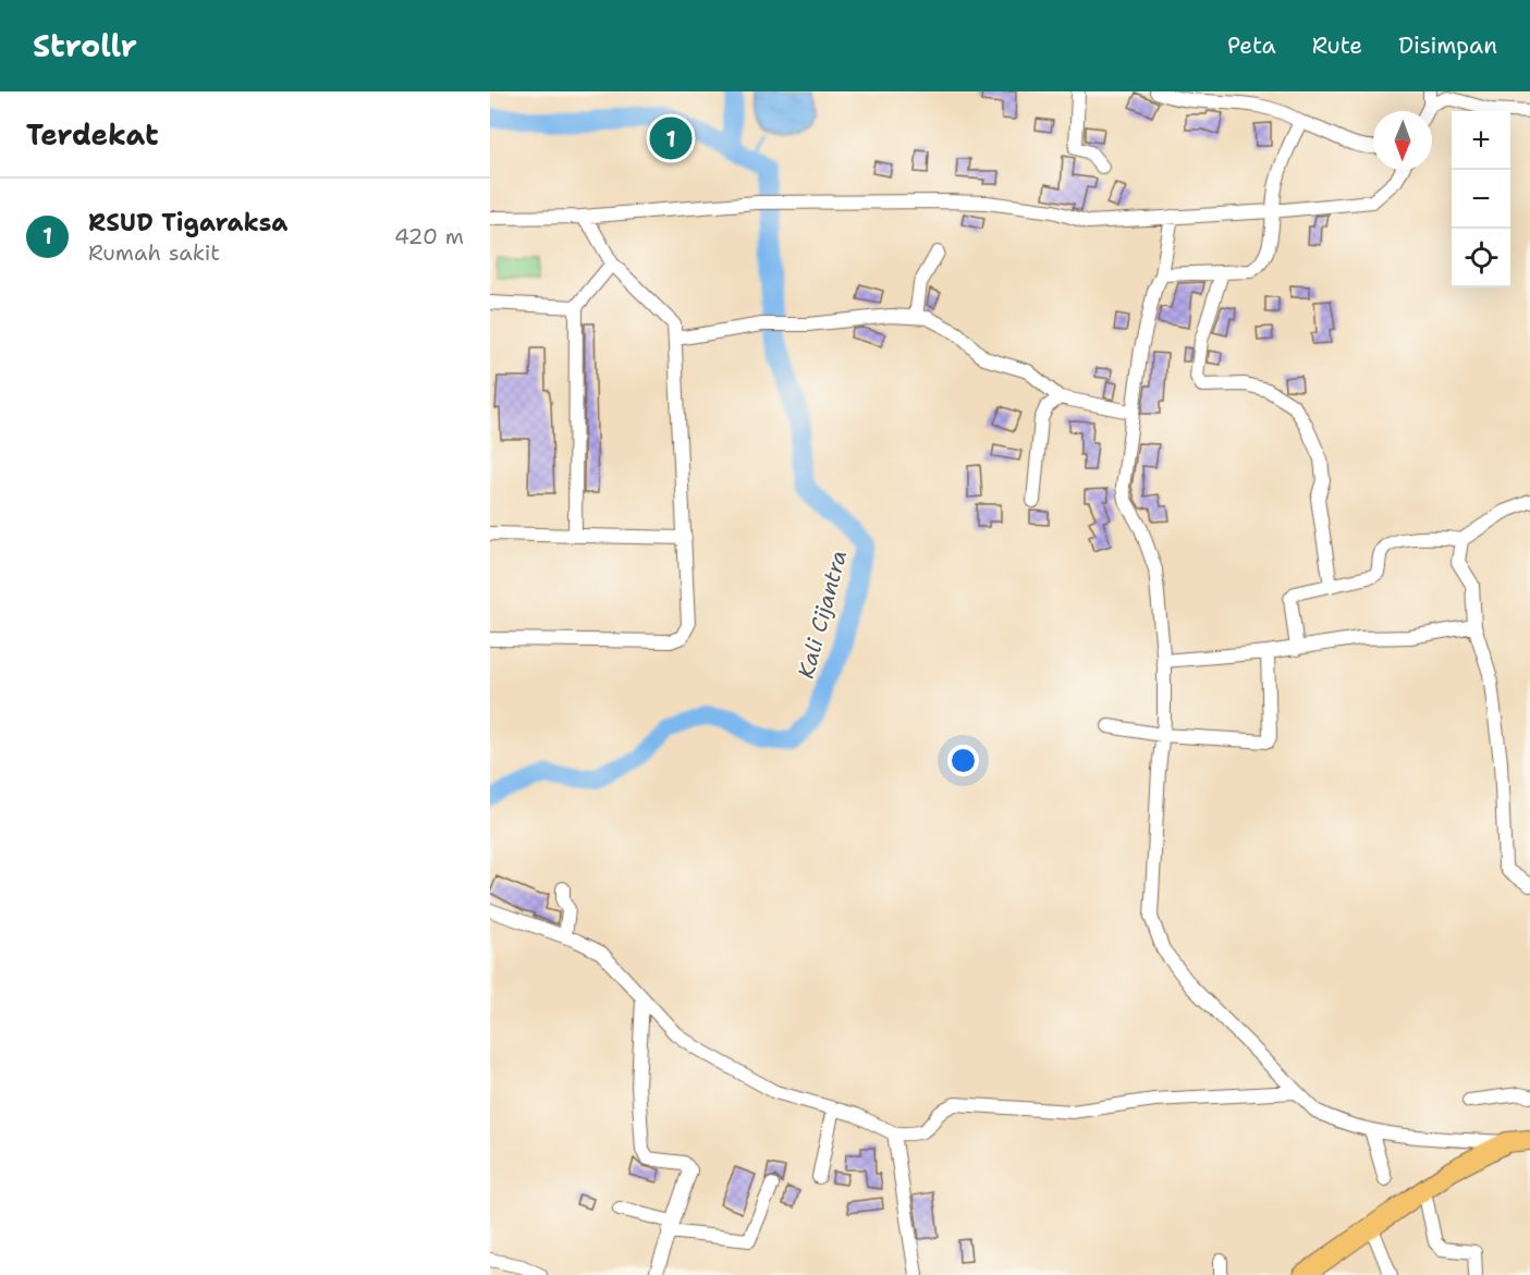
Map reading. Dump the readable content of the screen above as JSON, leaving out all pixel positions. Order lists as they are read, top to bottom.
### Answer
{
  "water": ["Kali Cijantra"],
  "north": "bottom",
  "page": {
    "header": "Strollr",
    "nav": ["Peta", "Rute", "Disimpan"],
    "heading": "Terdekat",
    "map_buttons": ["+", "−"],
    "pins": "1",
    "list": [
      {
        "mark": "1",
        "name": "RSUD Tigaraksa",
        "note": "Rumah sakit",
        "value": "420 m"
      }
    ]
  }
}
